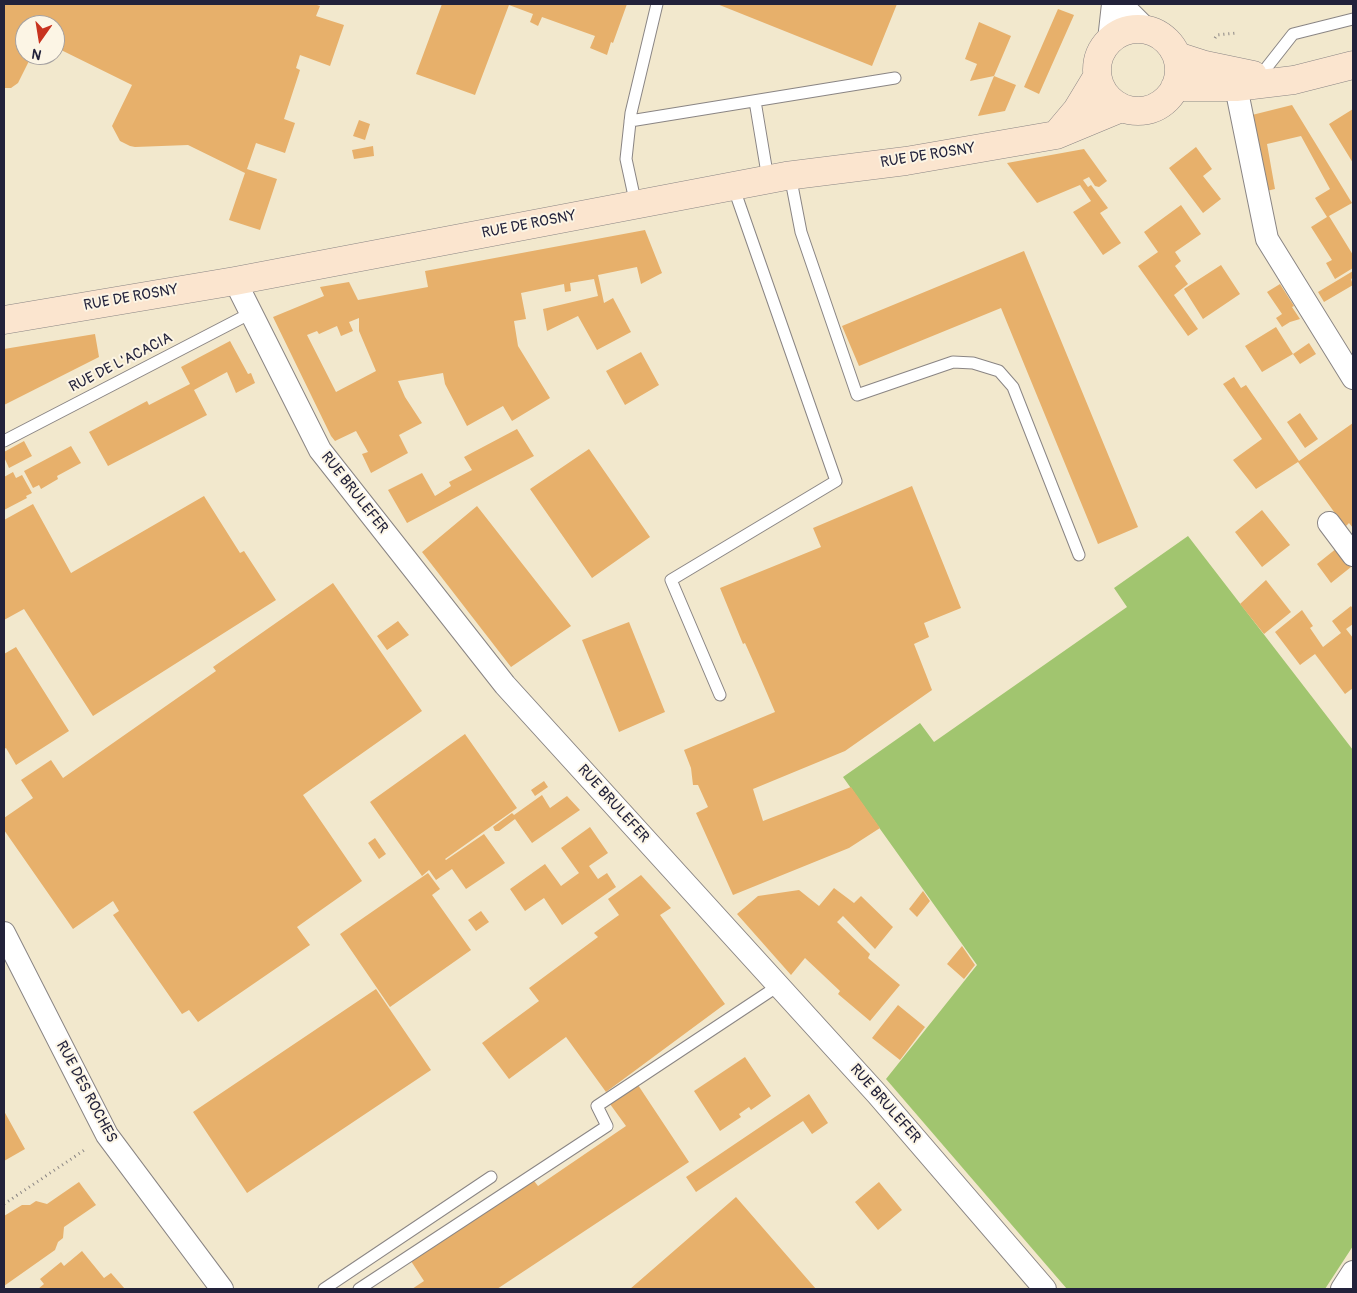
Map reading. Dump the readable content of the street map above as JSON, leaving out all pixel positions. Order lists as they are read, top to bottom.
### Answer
{
  "streets": {
    "main road": ["RUE DE ROSNY"],
    "street": ["RUE BRULEFER", "RUE DES ROCHES"],
    "lane": ["RUE DE L'ACACIA"]
  },
  "crossings": [
    ["RUE DE ROSNY", "RUE BRULEFER"],
    ["RUE DE L'ACACIA", "RUE BRULEFER"]
  ],
  "north": "bottom"
}
